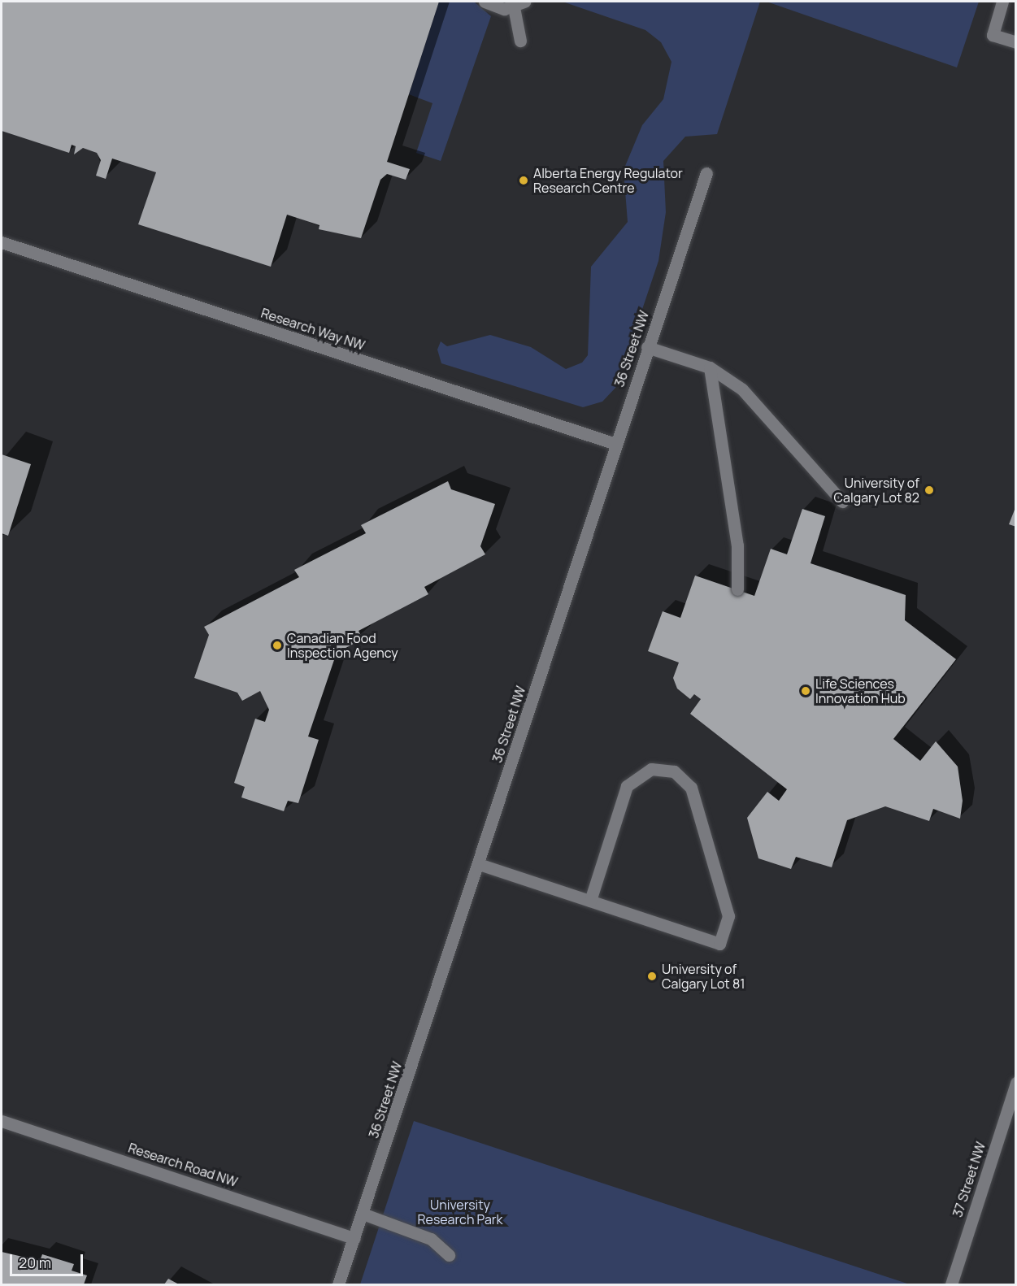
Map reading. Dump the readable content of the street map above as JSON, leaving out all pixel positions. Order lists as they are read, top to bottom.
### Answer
{
  "streets": {
    "street": [
      "Research Way NW",
      "36 Street NW",
      "Research Road NW",
      "37 Street NW"
    ]
  },
  "crossings": [
    ["Research Way NW", "36 Street NW"],
    ["36 Street NW", "Research Road NW"]
  ],
  "parks": ["University Research Park"],
  "places": [
    "Alberta Energy Regulator Research Centre",
    "University of Calgary Lot 82",
    "Canadian Food Inspection Agency",
    "Life Sciences Innovation Hub",
    "University of Calgary Lot 81"
  ],
  "scale_bar": "20 m"
}
